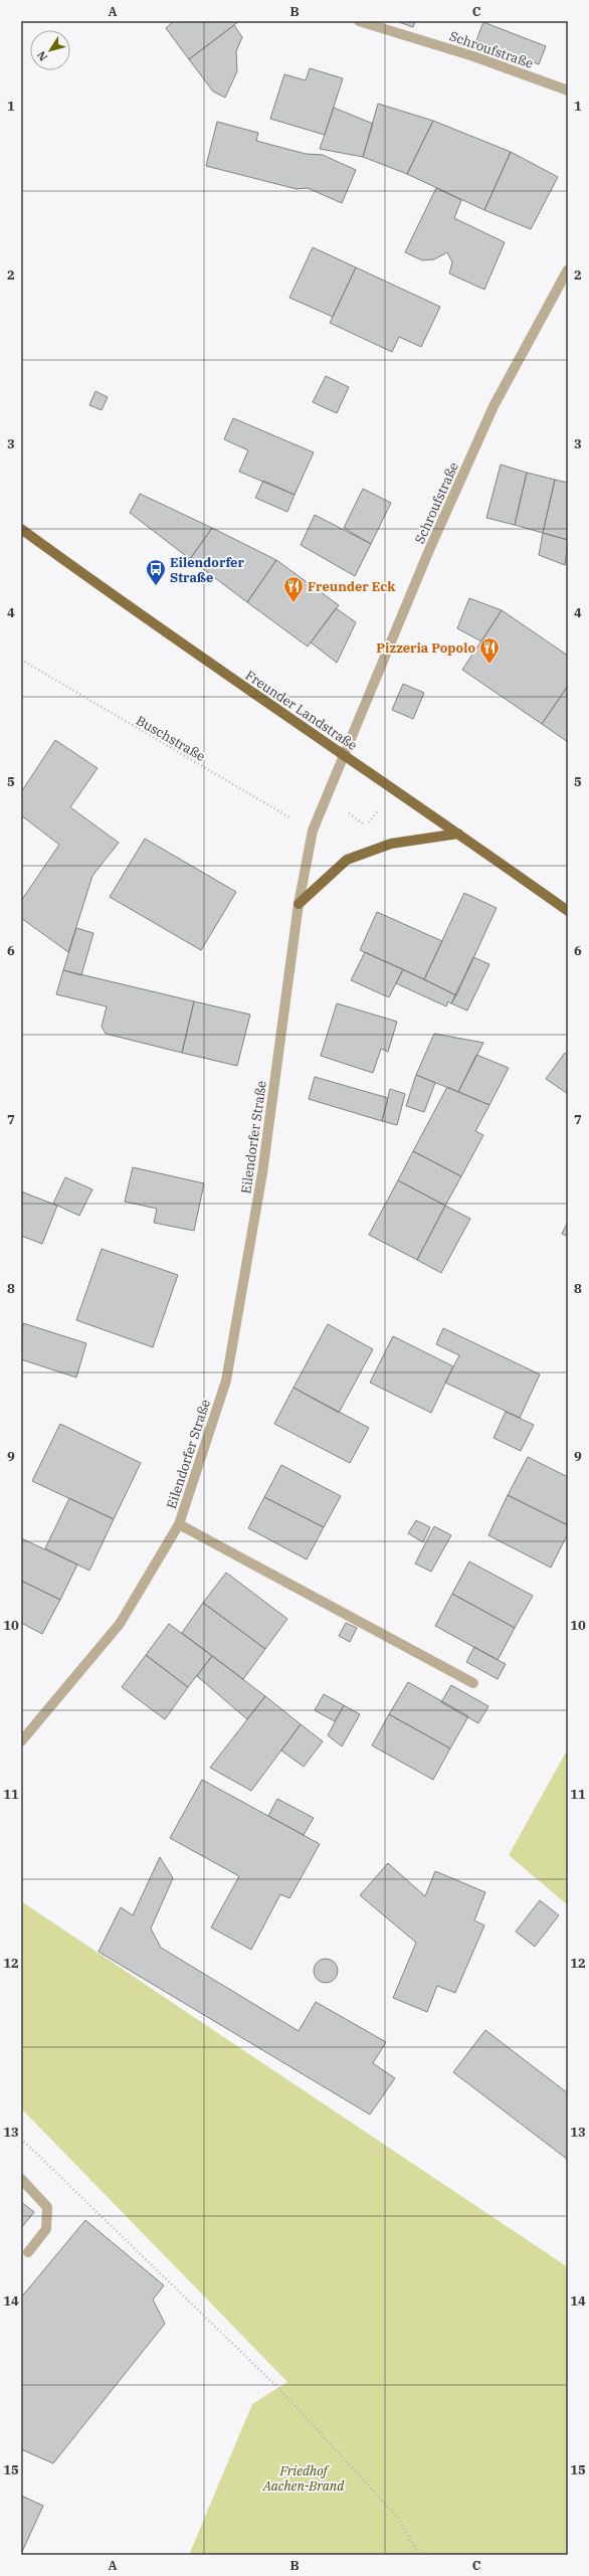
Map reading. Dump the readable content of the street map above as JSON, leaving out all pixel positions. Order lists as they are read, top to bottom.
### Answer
{
  "streets": {
    "main road": ["Freunder Landstraße"],
    "street": ["Schroufstraße", "Eilendorfer Straße"],
    "path": ["Buschstraße"]
  },
  "crossings": [
    ["Schroufstraße", "Freunder Landstraße"],
    ["Schroufstraße", "Eilendorfer Straße"],
    ["Freunder Landstraße", "Eilendorfer Straße"],
    ["Buschstraße", "Eilendorfer Straße"]
  ],
  "parks": ["Friedhof Aachen-Brand"],
  "places": {
    "bus stop": ["Eilendorfer Straße"],
    "restaurant": ["Freunder Eck", "Pizzeria Popolo"]
  },
  "north": "bottom left",
  "grid": {
    "columns": ["A", "B", "C"],
    "rows": [
      "1",
      "2",
      "3",
      "4",
      "5",
      "6",
      "7",
      "8",
      "9",
      "10",
      "11",
      "12",
      "13",
      "14",
      "15"
    ]
  }
}
